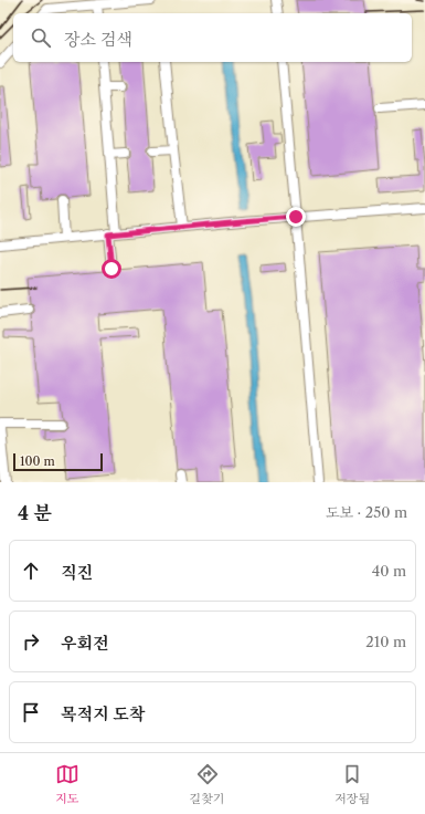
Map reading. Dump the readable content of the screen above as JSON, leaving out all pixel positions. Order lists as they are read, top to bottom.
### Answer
{
  "scale_bar": "100 m",
  "page": {
    "search": "장소 검색",
    "scale": "100 m",
    "heading": ["4 분", "도보 · 250 m"],
    "list": [
      ["직진", "40 m"],
      ["우회전", "210 m"],
      "목적지 도착"
    ],
    "nav": ["지도", "길찾기", "저장됨"]
  }
}
